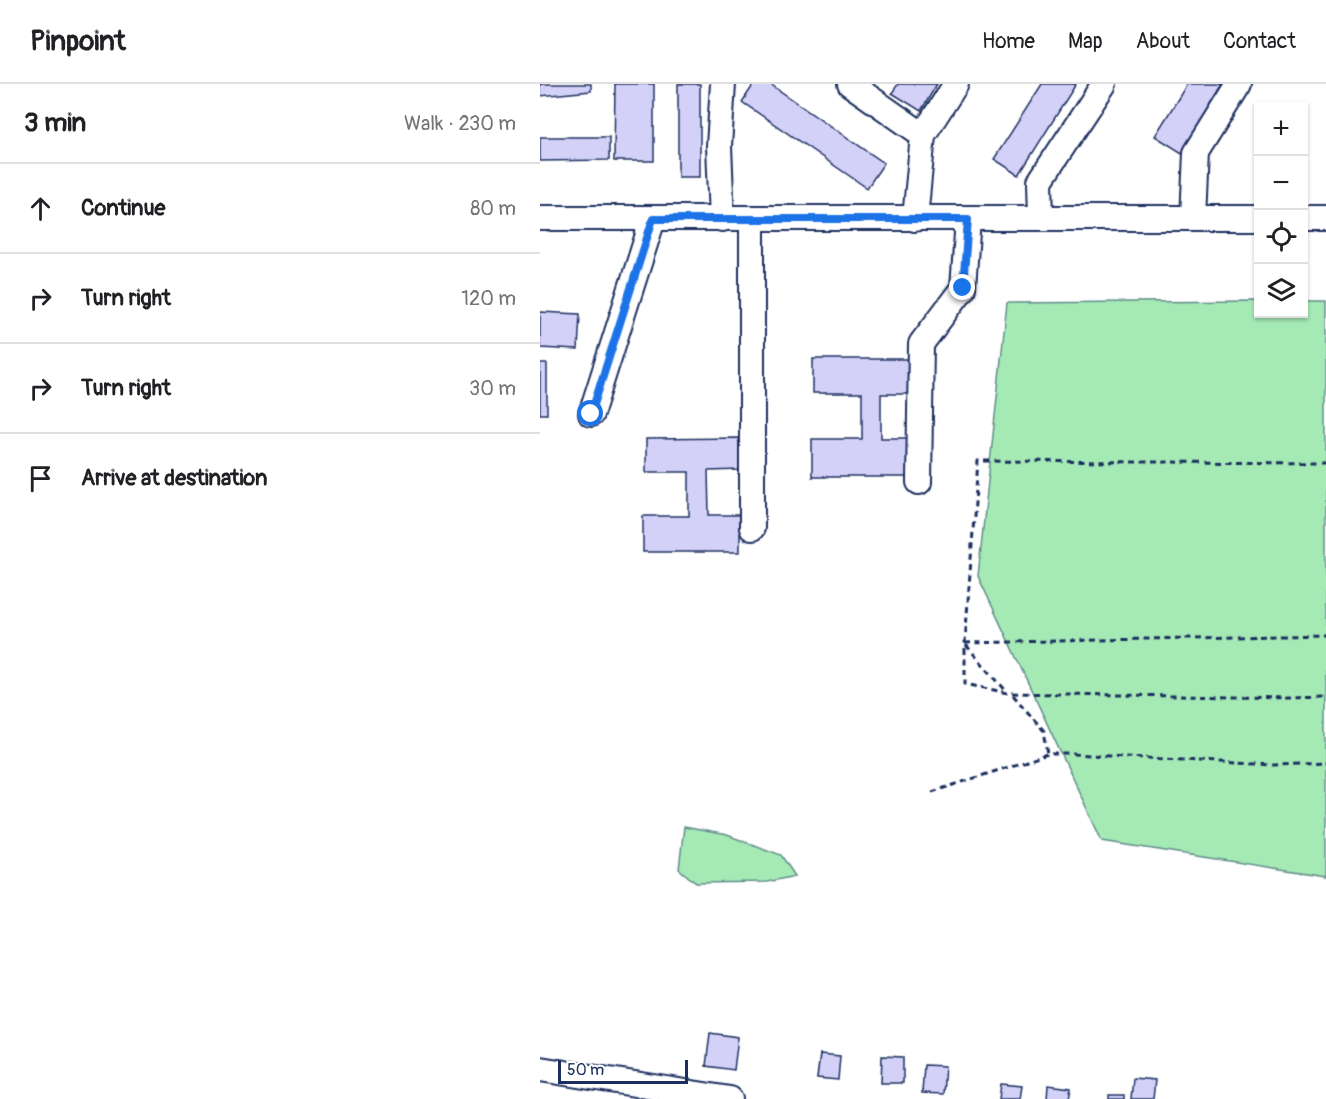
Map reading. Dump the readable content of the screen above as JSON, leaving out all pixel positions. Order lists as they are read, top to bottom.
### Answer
{
  "scale_bar": "50 m",
  "page": {
    "header": "Pinpoint",
    "nav": [
      "Home",
      "Map",
      "About",
      "Contact"
    ],
    "heading": ["3 min", "Walk · 230 m"],
    "map_buttons": ["+", "−"],
    "list": [
      ["Continue", "80 m"],
      ["Turn right", "120 m"],
      ["Turn right", "30 m"],
      "Arrive at destination"
    ],
    "scale": "50 m"
  }
}
